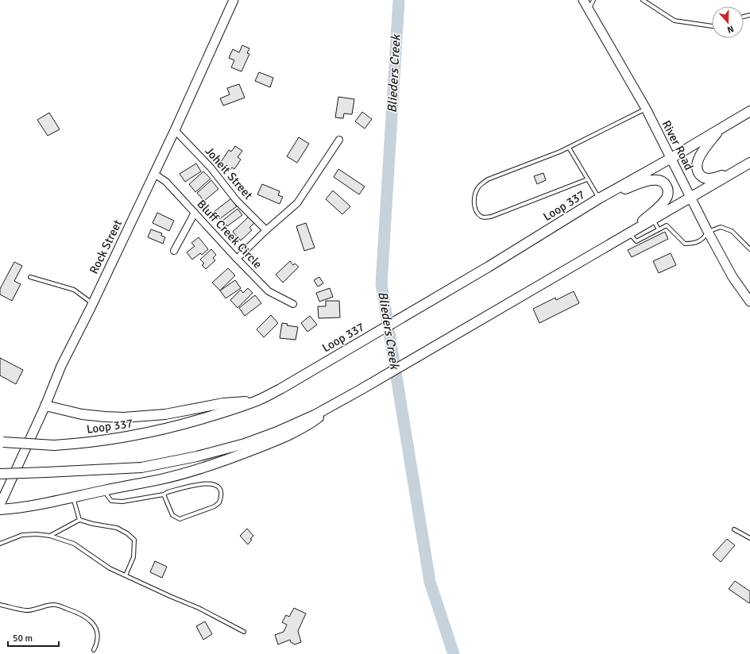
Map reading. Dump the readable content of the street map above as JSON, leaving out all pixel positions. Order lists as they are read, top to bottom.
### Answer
{
  "streets": {
    "main road": ["Loop 337"],
    "street": [
      "River Road",
      "Joheit Street",
      "Bluff Creek Circle",
      "Rock Street"
    ]
  },
  "crossings": [
    ["River Road", "Loop 337"],
    ["Joheit Street", "Rock Street"],
    ["Bluff Creek Circle", "Rock Street"]
  ],
  "water": ["Blieders Creek"],
  "scale_bar": "50 m",
  "north": "bottom"
}
